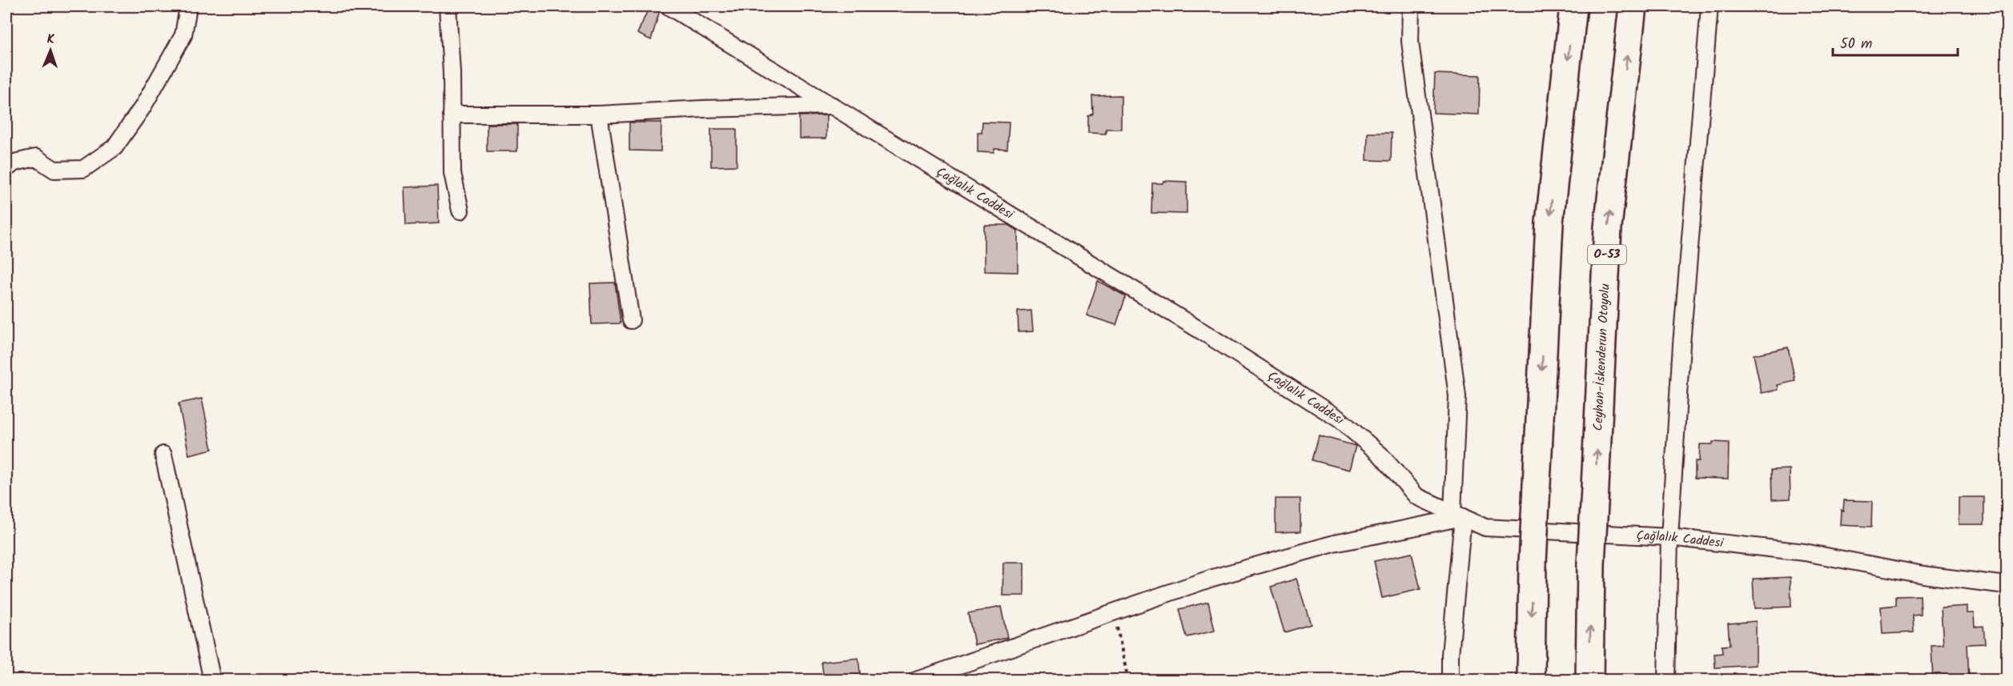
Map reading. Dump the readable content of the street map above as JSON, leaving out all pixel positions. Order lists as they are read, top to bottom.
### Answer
{
  "streets": {
    "highway": ["O-53", "Ceyhan-İskenderun Otoyolu"],
    "street": ["Çağlalık Caddesi"]
  },
  "scale_bar": "50 m",
  "north": "top"
}
